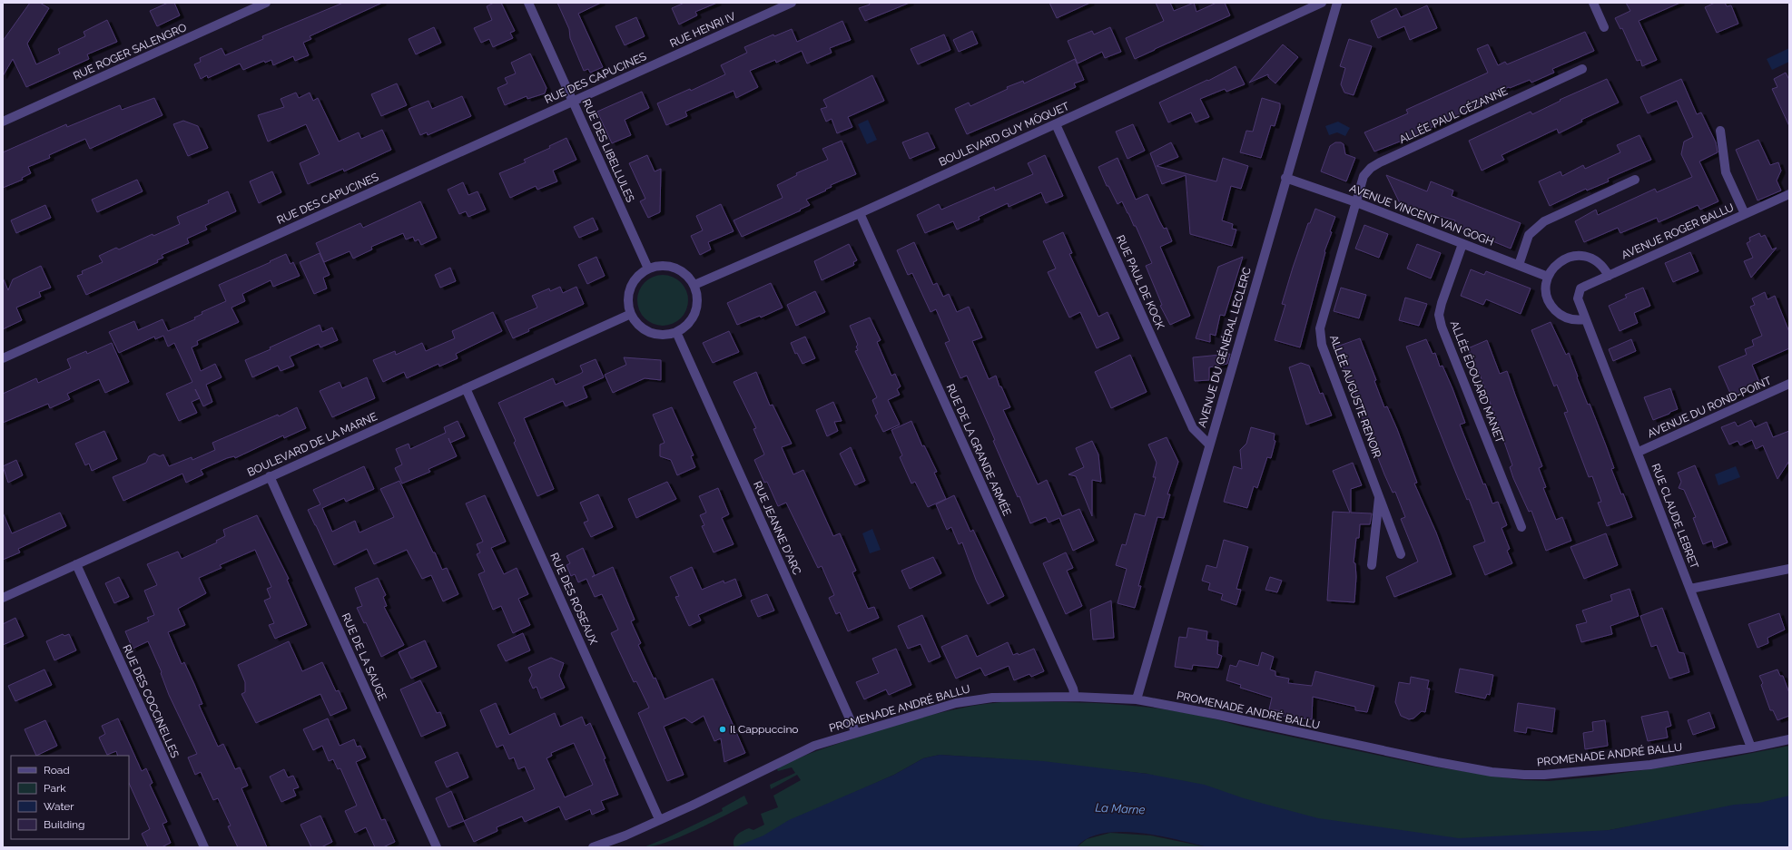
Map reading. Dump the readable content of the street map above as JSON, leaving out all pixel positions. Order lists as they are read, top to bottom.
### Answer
{
  "streets": {
    "street": [
      "RUE HENRI IV",
      "RUE ROGER SALENGRO",
      "RUE DES CAPUCINES",
      "ALLÉE PAUL CÉZANNE",
      "BOULEVARD GUY MÔQUET",
      "RUE DES LIBELLULES",
      "AVENUE VINCENT VAN GOGH",
      "AVENUE ROGER BALLU",
      "RUE PAUL DE KOCK",
      "AVENUE DU GÉNÉRAL LECLERC",
      "ALLÉE ÉDOUARD MANET",
      "ALLÉE AUGUSTE RENOIR",
      "AVENUE DU ROND-POINT",
      "BOULEVARD DE LA MARNE",
      "RUE DE LA GRANDE ARMÉE",
      "RUE CLAUDE LEBRET",
      "RUE JEANNE D'ARC",
      "RUE DES ROSEAUX",
      "RUE DE LA SAUGE",
      "RUE DES COCCINELLES",
      "PROMENADE ANDRÉ BALLU"
    ]
  },
  "crossings": [
    ["RUE HENRI IV", "RUE DES CAPUCINES"],
    ["RUE DES CAPUCINES", "RUE DES LIBELLULES"],
    ["ALLÉE PAUL CÉZANNE", "AVENUE VINCENT VAN GOGH"],
    ["ALLÉE PAUL CÉZANNE", "ALLÉE AUGUSTE RENOIR"],
    ["BOULEVARD GUY MÔQUET", "RUE DES LIBELLULES"],
    ["BOULEVARD GUY MÔQUET", "RUE PAUL DE KOCK"],
    ["BOULEVARD GUY MÔQUET", "BOULEVARD DE LA MARNE"],
    ["BOULEVARD GUY MÔQUET", "RUE DE LA GRANDE ARMÉE"],
    ["BOULEVARD GUY MÔQUET", "RUE JEANNE D'ARC"],
    ["RUE DES LIBELLULES", "BOULEVARD DE LA MARNE"],
    ["RUE DES LIBELLULES", "RUE JEANNE D'ARC"],
    ["AVENUE VINCENT VAN GOGH", "AVENUE DU GÉNÉRAL LECLERC"],
    ["AVENUE VINCENT VAN GOGH", "ALLÉE ÉDOUARD MANET"],
    ["AVENUE VINCENT VAN GOGH", "ALLÉE AUGUSTE RENOIR"],
    ["AVENUE ROGER BALLU", "RUE CLAUDE LEBRET"],
    ["RUE PAUL DE KOCK", "AVENUE DU GÉNÉRAL LECLERC"],
    ["AVENUE DU GÉNÉRAL LECLERC", "PROMENADE ANDRÉ BALLU"],
    ["AVENUE DU ROND-POINT", "RUE CLAUDE LEBRET"],
    ["BOULEVARD DE LA MARNE", "RUE JEANNE D'ARC"],
    ["BOULEVARD DE LA MARNE", "RUE DES ROSEAUX"],
    ["BOULEVARD DE LA MARNE", "RUE DE LA SAUGE"],
    ["BOULEVARD DE LA MARNE", "RUE DES COCCINELLES"],
    ["RUE DE LA GRANDE ARMÉE", "PROMENADE ANDRÉ BALLU"],
    ["RUE CLAUDE LEBRET", "PROMENADE ANDRÉ BALLU"],
    ["RUE JEANNE D'ARC", "PROMENADE ANDRÉ BALLU"],
    ["RUE DES ROSEAUX", "PROMENADE ANDRÉ BALLU"]
  ],
  "water": ["La Marne"],
  "places": ["Il Cappuccino"],
  "legend": [
    "Road",
    "Park",
    "Water",
    "Building"
  ]
}
